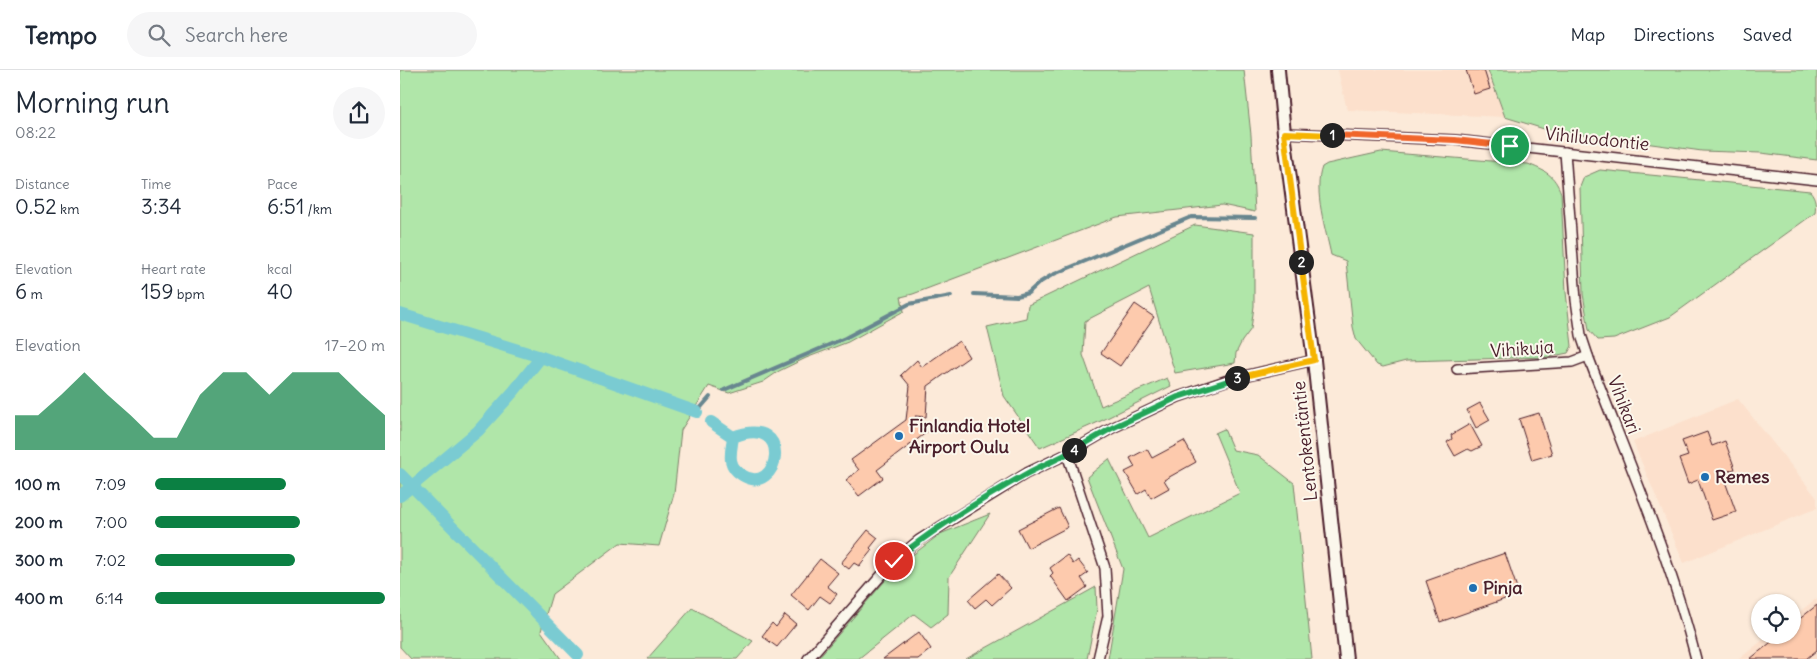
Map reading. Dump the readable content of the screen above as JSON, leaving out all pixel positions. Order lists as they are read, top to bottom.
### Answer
{
  "streets": {
    "main road": ["Lentokentäntie"],
    "street": ["Vihiluodontie", "Vihikuja", "Vihikari"]
  },
  "crossings": [
    ["Vihiluodontie", "Vihikari"],
    ["Vihiluodontie", "Lentokentäntie"],
    ["Vihikuja", "Vihikari"]
  ],
  "places": ["Finlandia Hotel Airport Oulu", "Remes", "Pinja"],
  "page": {
    "header": "Tempo",
    "search": "Search here",
    "nav": ["Map", "Directions", "Saved"],
    "heading": ["Morning run", "08:22"],
    "pins": [
      "1",
      "2",
      "3",
      "4"
    ],
    "stats": [
      ["Distance", "0.52 km"],
      ["Time", "3:34"],
      ["Pace", "6:51 /km"],
      ["Elevation", "6 m"],
      ["Heart rate", "159 bpm"],
      ["kcal", "40"]
    ],
    "chart": ["Elevation", "17–20 m"],
    "list": [
      {
        "name": "100 m",
        "note": "7:09"
      },
      {
        "name": "200 m",
        "note": "7:00"
      },
      {
        "name": "300 m",
        "note": "7:02"
      },
      {
        "name": "400 m",
        "note": "6:14"
      }
    ]
  }
}
